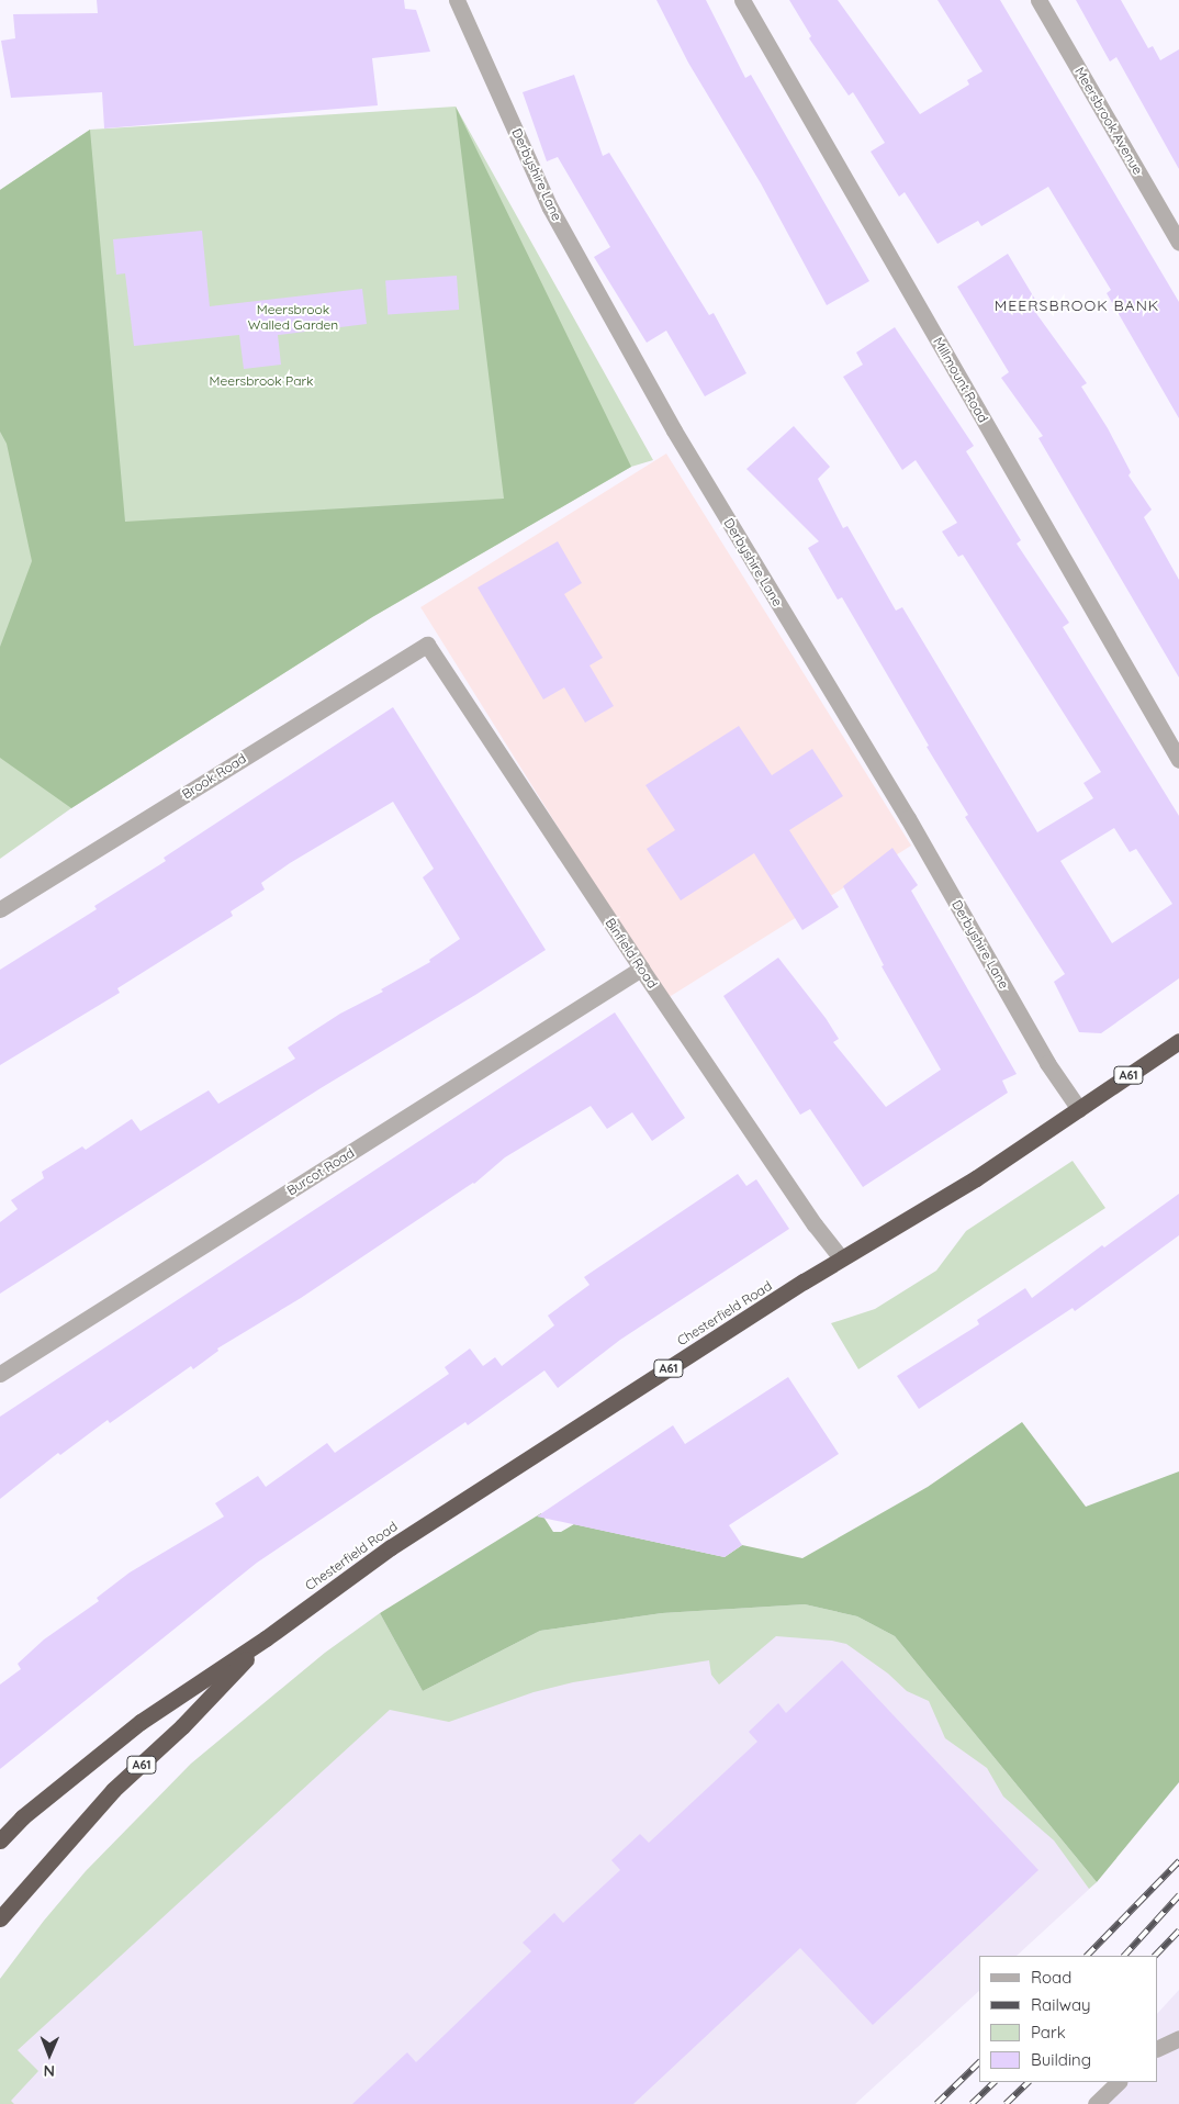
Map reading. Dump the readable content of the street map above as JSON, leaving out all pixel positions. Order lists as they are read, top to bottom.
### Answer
{
  "streets": {
    "highway": ["A61", "Chesterfield Road"],
    "street": [
      "Meersbrook Avenue",
      "Derbyshire Lane",
      "Millmount Road",
      "Brook Road",
      "Binfield Road",
      "Burcot Road"
    ]
  },
  "crossings": [
    ["Derbyshire Lane", "Chesterfield Road"],
    ["Brook Road", "Binfield Road"],
    ["Binfield Road", "Burcot Road"],
    ["Binfield Road", "Chesterfield Road"]
  ],
  "districts": ["MEERSBROOK BANK"],
  "parks": ["Meersbrook Walled Garden", "Meersbrook Park"],
  "legend": [
    "Road",
    "Railway",
    "Park",
    "Building"
  ],
  "north": "bottom"
}
